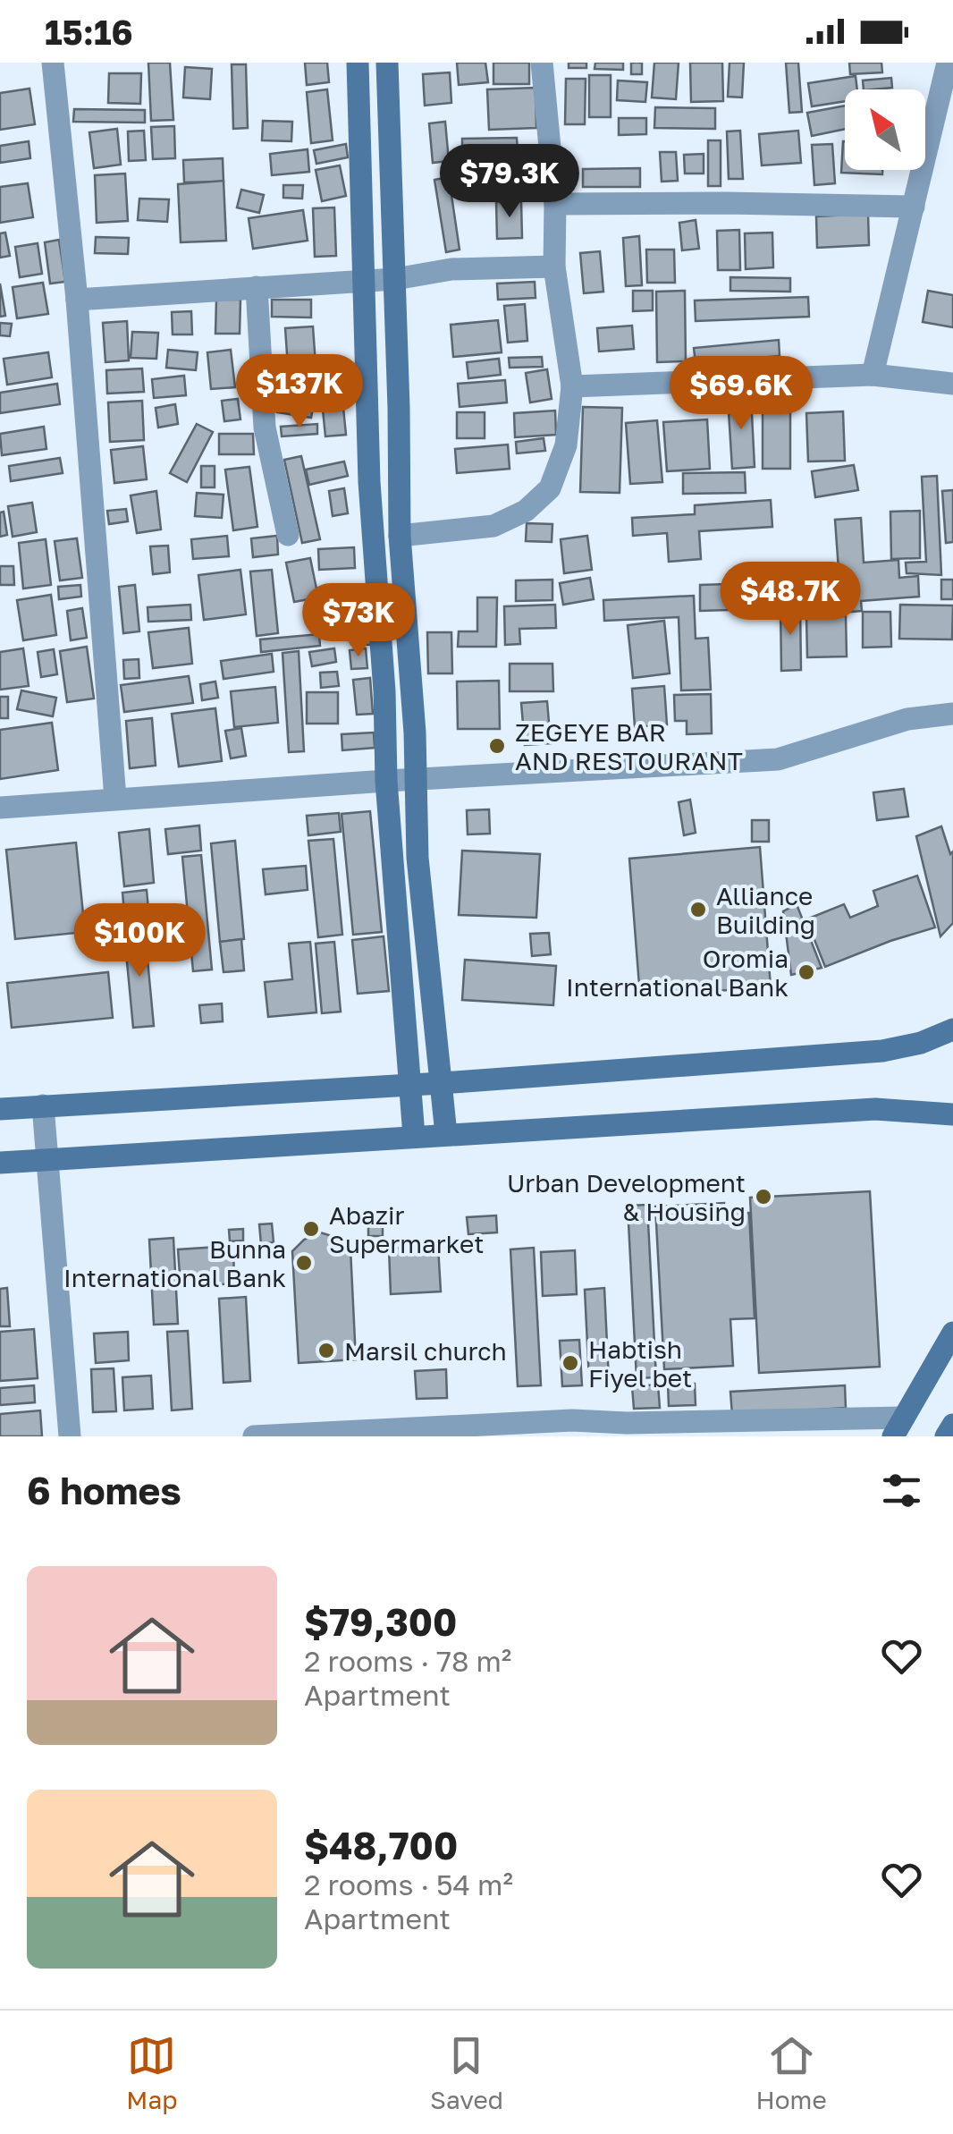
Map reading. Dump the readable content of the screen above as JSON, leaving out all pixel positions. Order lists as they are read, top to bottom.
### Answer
{
  "places": [
    "ZEGEYE BAR AND RESTOURANT",
    "Alliance Building",
    "Oromia International Bank",
    "Urban Development & Housing",
    "Abazir Supermarket",
    "Bunna International Bank",
    "Marsil church",
    "Habtish Fiyel bet"
  ],
  "north": "top left",
  "page": {
    "status": "15:16",
    "price": [
      "$79.3K",
      "$137K",
      "$69.6K",
      "$48.7K",
      "$73K",
      "$100K"
    ],
    "heading": "6 homes",
    "list": [
      {
        "name": "$79,300",
        "note": "2 rooms · 78 m² · Apartment"
      },
      {
        "name": "$48,700",
        "note": "2 rooms · 54 m² · Apartment"
      }
    ],
    "tabs": ["Map", "Saved", "Home"]
  }
}
